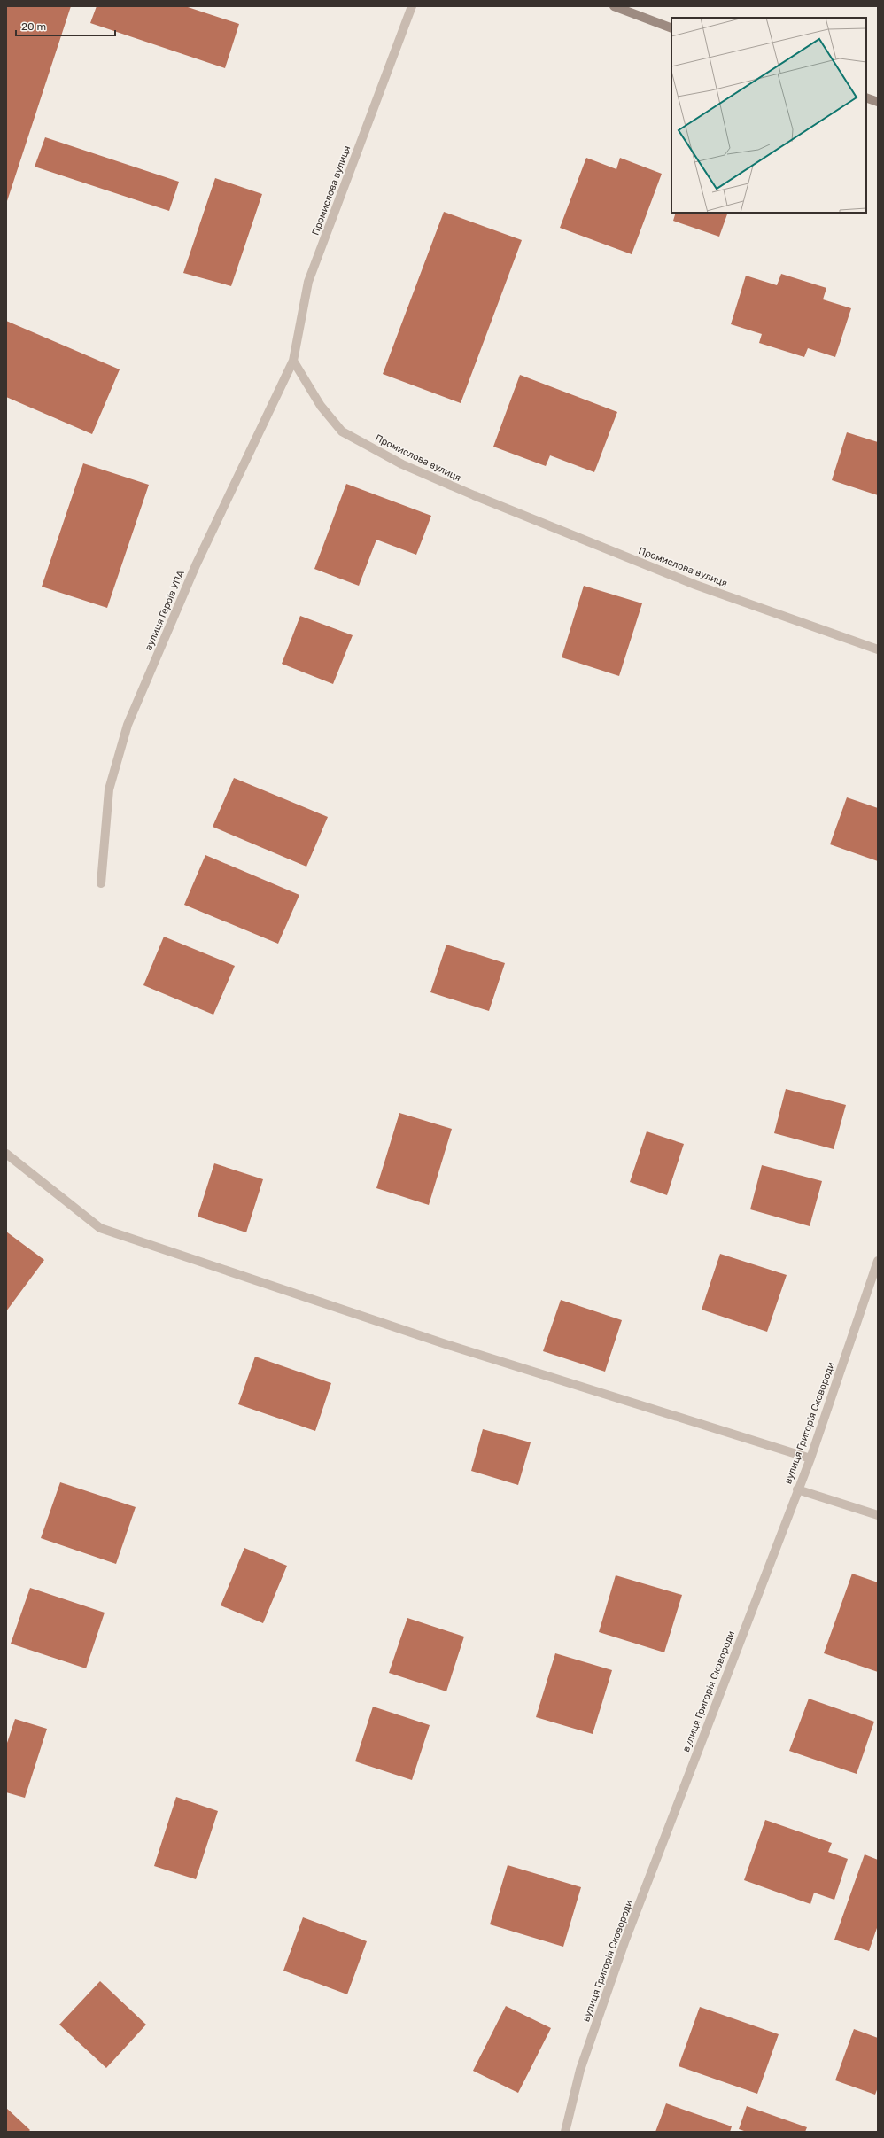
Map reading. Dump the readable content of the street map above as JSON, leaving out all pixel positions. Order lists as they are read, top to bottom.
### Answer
{
  "streets": {
    "street": ["Промислова вулиця", "вулиця Героїв УПА", "вулиця Григорія Сковороди"]
  },
  "crossings": [
    ["Промислова вулиця", "вулиця Героїв УПА"]
  ],
  "scale_bar": "20 m"
}
